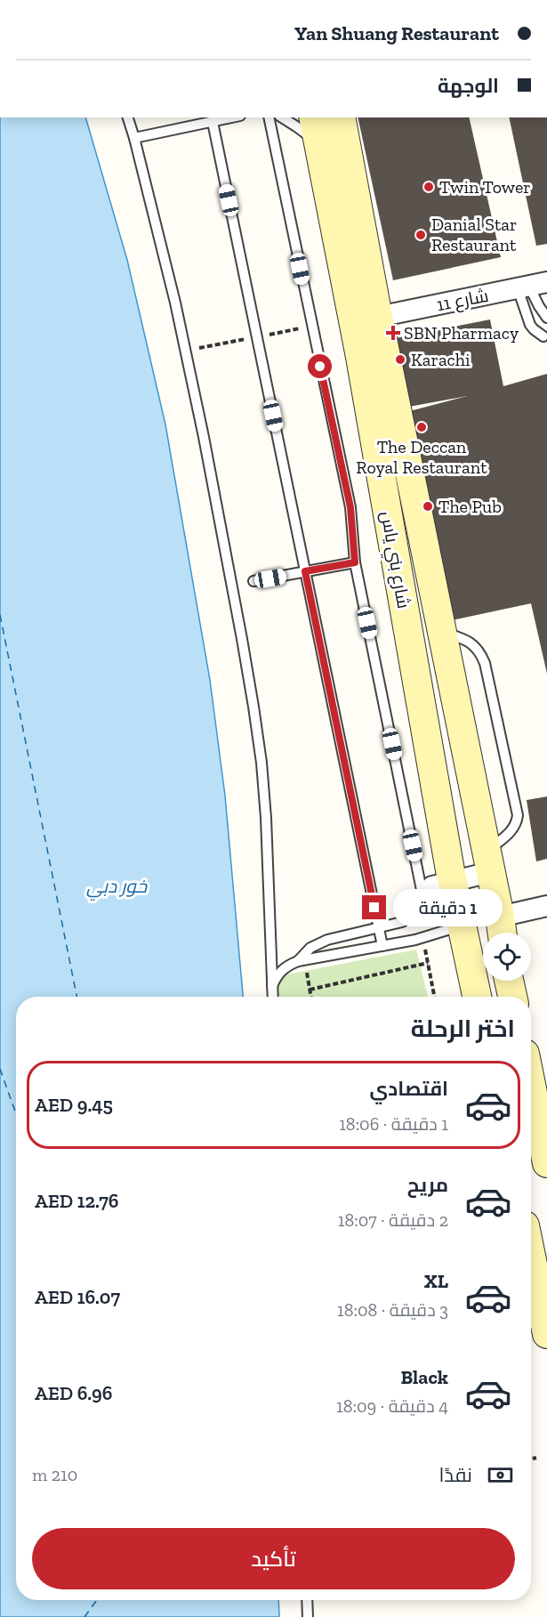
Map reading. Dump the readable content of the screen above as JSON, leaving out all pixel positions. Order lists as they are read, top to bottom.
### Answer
{
  "streets": {
    "main road": ["شارع بني ياس"],
    "street": ["شارع 11"]
  },
  "crossings": [
    ["شارع 11", "شارع بني ياس"]
  ],
  "water": ["خور دبي"],
  "places": {
    "other": [
      "Twin Tower",
      "Danial Star Restaurant",
      "Karachi",
      "The Deccan Royal Restaurant",
      "The Pub"
    ],
    "health": ["SBN Pharmacy"]
  },
  "page": {
    "banner": ["Yan Shuang Restaurant", "الوجهة"],
    "bubble": "1 دقيقة",
    "heading": "اختر الرحلة",
    "list": [
      {
        "name": "اقتصادي",
        "note": "1 دقيقة · 18:06",
        "value": "AED 9.45"
      },
      {
        "name": "مريح",
        "note": "2 دقيقة · 18:07",
        "value": "AED 12.76"
      },
      {
        "name": "XL",
        "note": "3 دقيقة · 18:08",
        "value": "AED 16.07"
      },
      {
        "name": "Black",
        "note": "4 دقيقة · 18:09",
        "value": "AED 6.96"
      }
    ],
    "pay": ["نقدًا", "210 m"],
    "buttons": "تأكيد"
  }
}
